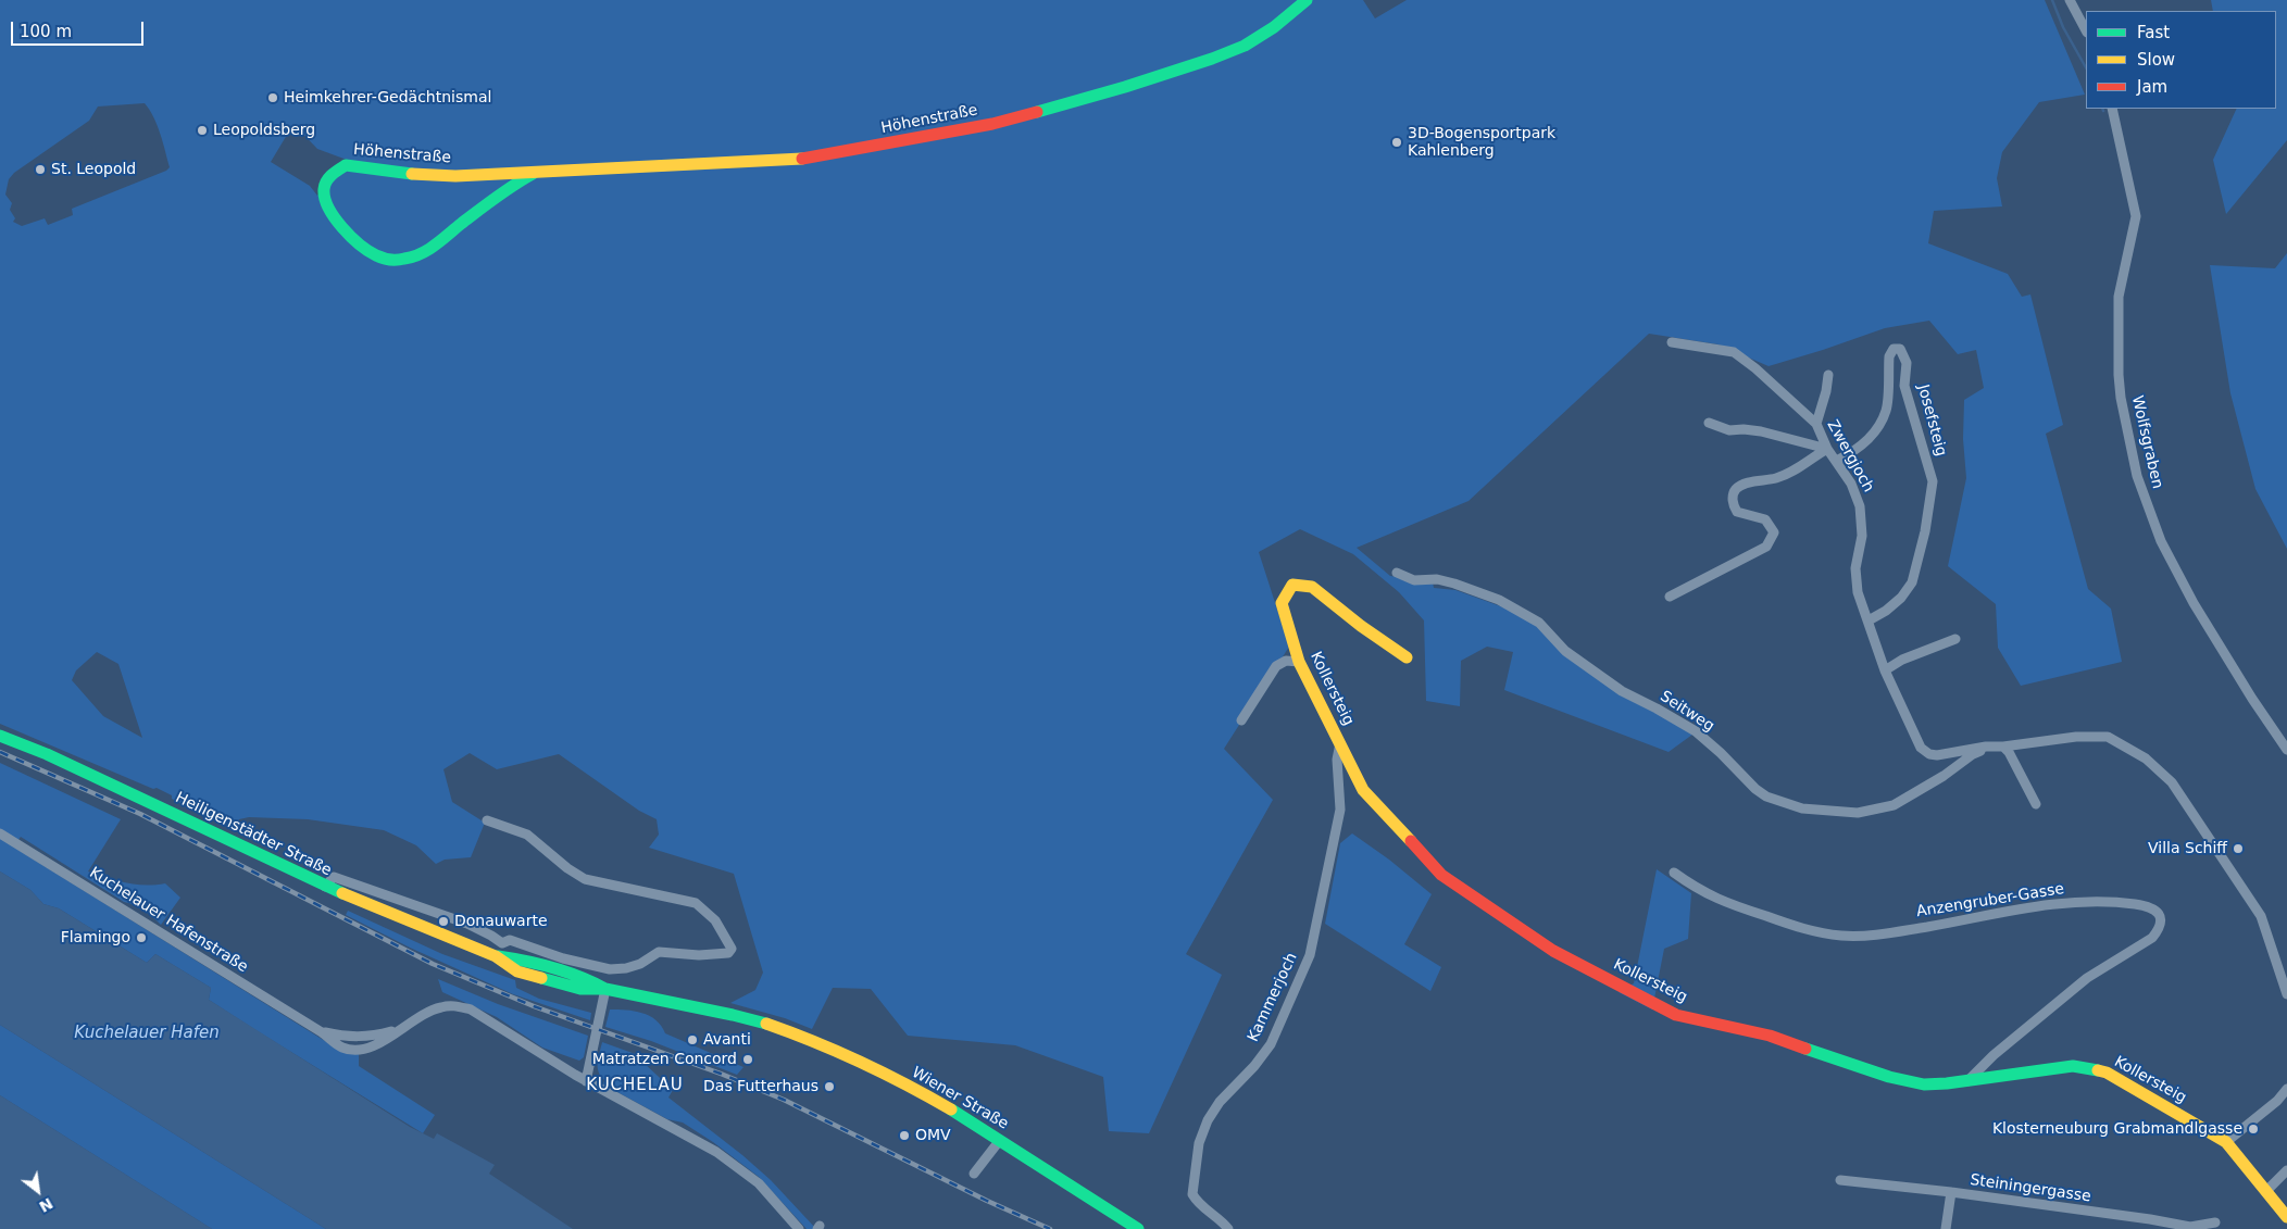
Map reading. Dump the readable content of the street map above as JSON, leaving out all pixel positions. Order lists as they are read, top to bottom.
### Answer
{
  "streets": {
    "street": [
      "Höhenstraße",
      "Josefsteig",
      "Wolfsgraben",
      "Zwergjoch",
      "Kollersteig",
      "Seitweg",
      "Heiligenstädter Straße",
      "Anzengruber-Gasse",
      "Kuchelauer Hafenstraße",
      "Kammerjoch",
      "Wiener Straße",
      "Steiningergasse"
    ]
  },
  "crossings": [
    ["Josefsteig", "Zwergjoch"],
    ["Zwergjoch", "Seitweg"],
    ["Kollersteig", "Anzengruber-Gasse"],
    ["Kollersteig", "Kammerjoch"],
    ["Heiligenstädter Straße", "Wiener Straße"]
  ],
  "districts": ["KUCHELAU"],
  "water": ["Kuchelauer Hafen"],
  "places": [
    "Heimkehrer-Gedächtnismal",
    "Leopoldsberg",
    "3D-Bogensportpark Kahlenberg",
    "St. Leopold",
    "Villa Schiff",
    "Donauwarte",
    "Flamingo",
    "Avanti",
    "Matratzen Concord",
    "Das Futterhaus",
    "Klosterneuburg Grabmandlgasse",
    "OMV"
  ],
  "legend": ["Fast", "Slow", "Jam"],
  "scale_bar": "100 m",
  "north": "bottom right"
}
